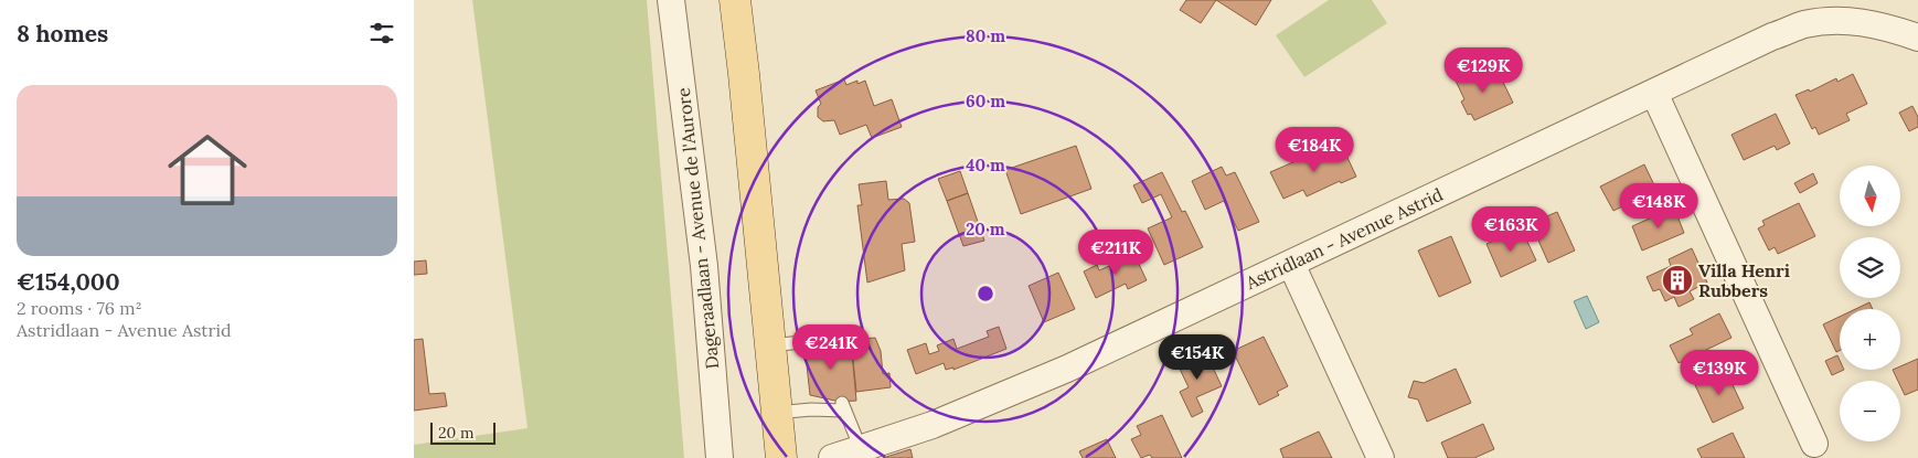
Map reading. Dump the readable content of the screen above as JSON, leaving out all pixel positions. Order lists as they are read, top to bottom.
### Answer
{
  "streets": {
    "street": ["Dageraadlaan - Avenue de l'Aurore", "Astridlaan - Avenue Astrid"]
  },
  "places": {
    "building": ["Villa Henri Rubbers"]
  },
  "scale_bar": "20 m",
  "north": "bottom",
  "page": {
    "heading": "8 homes",
    "price": [
      "€129K",
      "€184K",
      "€148K",
      "€163K",
      "€211K",
      "€241K",
      "€154K",
      "€139K"
    ],
    "list": [
      {
        "name": "€154,000",
        "note": "2 rooms · 76 m² · Astridlaan - Avenue Astrid"
      }
    ],
    "map_buttons": ["+", "−"],
    "scale": "20 m"
  },
  "rings": [
    "80 m",
    "60 m",
    "40 m",
    "20 m"
  ]
}
